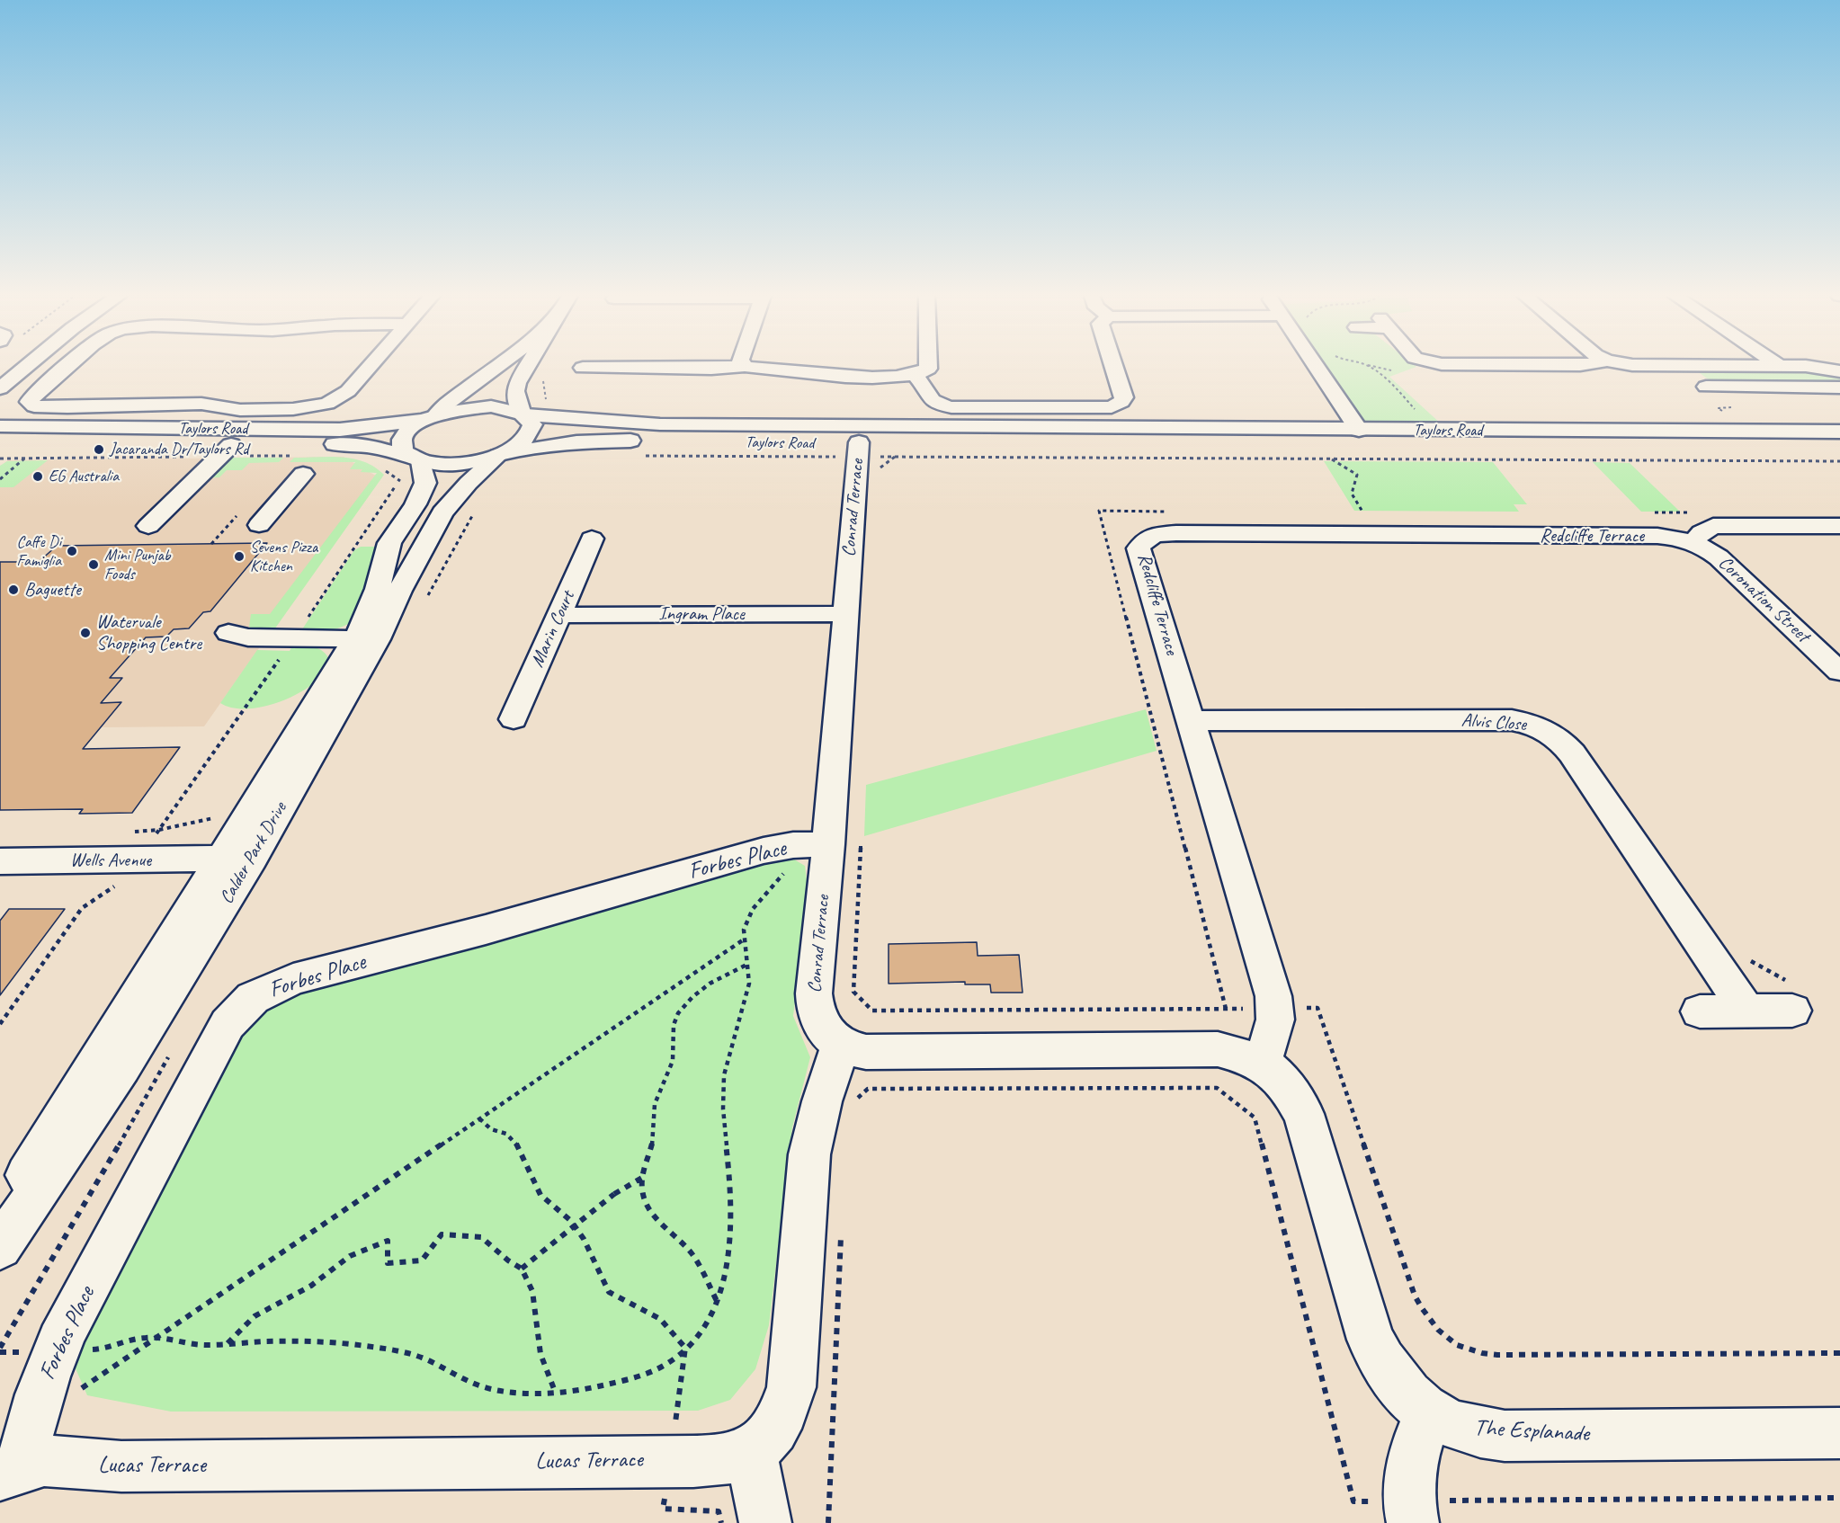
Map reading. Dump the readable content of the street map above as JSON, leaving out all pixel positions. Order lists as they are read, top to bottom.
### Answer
{
  "streets": {
    "street": [
      "Taylors Road",
      "Conrad Terrace",
      "Redcliffe Terrace",
      "Coronation Street",
      "Ingram Place",
      "Marin Court",
      "Alvis Close",
      "Calder Park Drive",
      "Wells Avenue",
      "Forbes Place",
      "The Esplanade",
      "Lucas Terrace"
    ]
  },
  "crossings": [
    ["Taylors Road", "Conrad Terrace"],
    ["Taylors Road", "Calder Park Drive"],
    ["Conrad Terrace", "Redcliffe Terrace"],
    ["Conrad Terrace", "Ingram Place"],
    ["Conrad Terrace", "Forbes Place"],
    ["Conrad Terrace", "The Esplanade"],
    ["Conrad Terrace", "Lucas Terrace"],
    ["Redcliffe Terrace", "Coronation Street"],
    ["Redcliffe Terrace", "Alvis Close"],
    ["Redcliffe Terrace", "The Esplanade"],
    ["Ingram Place", "Marin Court"],
    ["Calder Park Drive", "Wells Avenue"],
    ["Forbes Place", "Lucas Terrace"]
  ],
  "places": [
    "Jacaranda Dr/Taylors Rd",
    "EG Australia",
    "Caffe Di Famiglia",
    "Sevens Pizza Kitchen",
    "Mini Punjab Foods",
    "Baguette",
    "Watervale Shopping Centre"
  ]
}
